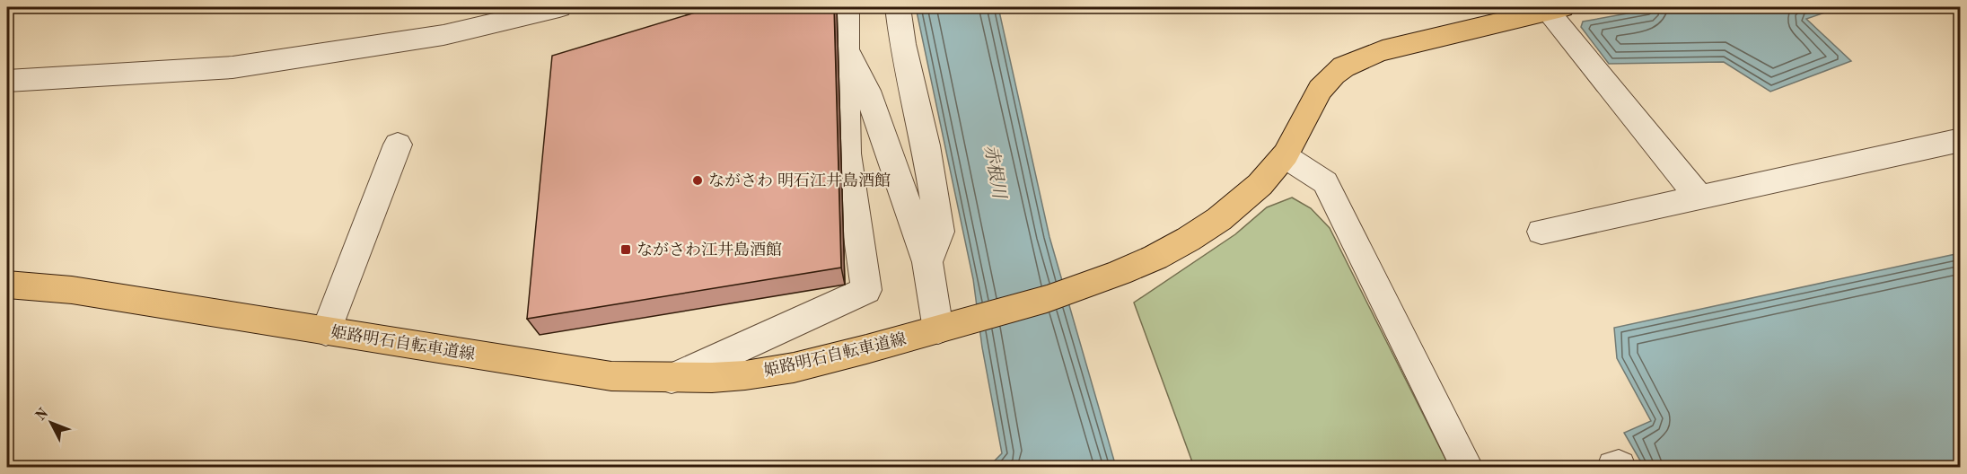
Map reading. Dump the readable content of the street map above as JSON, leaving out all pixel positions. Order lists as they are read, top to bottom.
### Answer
{
  "streets": {
    "main road": ["姫路明石自転車道線"]
  },
  "water": ["赤根川"],
  "places": {
    "other": ["ながさわ 明石江井島酒館"],
    "transit": ["ながさわ江井島酒館"]
  },
  "north": "top left"
}
